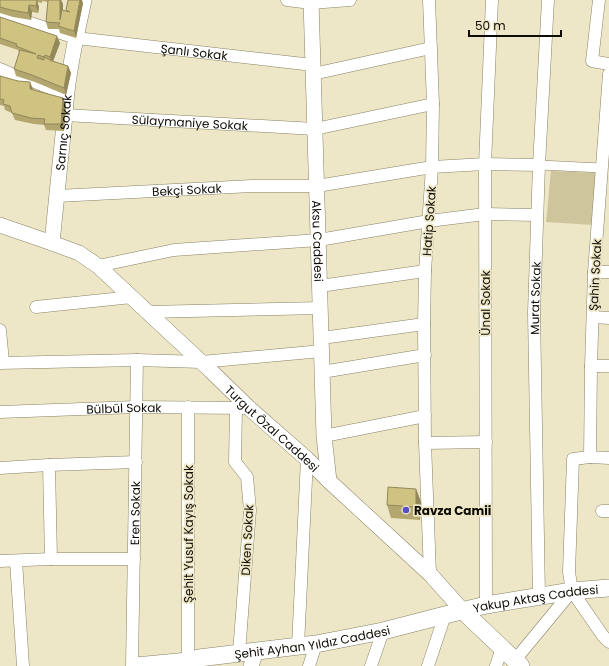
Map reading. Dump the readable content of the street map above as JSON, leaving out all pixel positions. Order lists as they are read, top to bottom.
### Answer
{
  "streets": {
    "main road": ["Turgut Özal Caddesi", "Yakup Aktaş Caddesi", "Şehit Ayhan Yıldız Caddesi"],
    "street": [
      "Şanlı Sokak",
      "Sülaymaniye Sokak",
      "Sarnıç Sokak",
      "Bekçi Sokak",
      "Hatip Sokak",
      "Aksu Caddesi",
      "Şahin Sokak",
      "Murat Sokak",
      "Ünal Sokak",
      "Bülbül Sokak",
      "Eren Sokak",
      "Şehit Yusuf Kayış Sokak",
      "Diken Sokak"
    ]
  },
  "crossings": [
    ["Şanlı Sokak", "Sarnıç Sokak"],
    ["Şanlı Sokak", "Hatip Sokak"],
    ["Şanlı Sokak", "Aksu Caddesi"],
    ["Sülaymaniye Sokak", "Sarnıç Sokak"],
    ["Sülaymaniye Sokak", "Hatip Sokak"],
    ["Sülaymaniye Sokak", "Aksu Caddesi"],
    ["Sarnıç Sokak", "Bekçi Sokak"],
    ["Sarnıç Sokak", "Turgut Özal Caddesi"],
    ["Bekçi Sokak", "Hatip Sokak"],
    ["Bekçi Sokak", "Aksu Caddesi"],
    ["Bekçi Sokak", "Murat Sokak"],
    ["Bekçi Sokak", "Ünal Sokak"],
    ["Hatip Sokak", "Turgut Özal Caddesi"],
    ["Aksu Caddesi", "Turgut Özal Caddesi"],
    ["Murat Sokak", "Yakup Aktaş Caddesi"],
    ["Ünal Sokak", "Yakup Aktaş Caddesi"],
    ["Bülbül Sokak", "Turgut Özal Caddesi"],
    ["Bülbül Sokak", "Eren Sokak"],
    ["Bülbül Sokak", "Şehit Yusuf Kayış Sokak"],
    ["Bülbül Sokak", "Diken Sokak"],
    ["Turgut Özal Caddesi", "Diken Sokak"],
    ["Turgut Özal Caddesi", "Yakup Aktaş Caddesi"],
    ["Turgut Özal Caddesi", "Şehit Ayhan Yıldız Caddesi"],
    ["Şehit Yusuf Kayış Sokak", "Şehit Ayhan Yıldız Caddesi"],
    ["Diken Sokak", "Şehit Ayhan Yıldız Caddesi"],
    ["Yakup Aktaş Caddesi", "Şehit Ayhan Yıldız Caddesi"]
  ],
  "places": ["Ravza Camii"],
  "scale_bar": "50 m"
}
